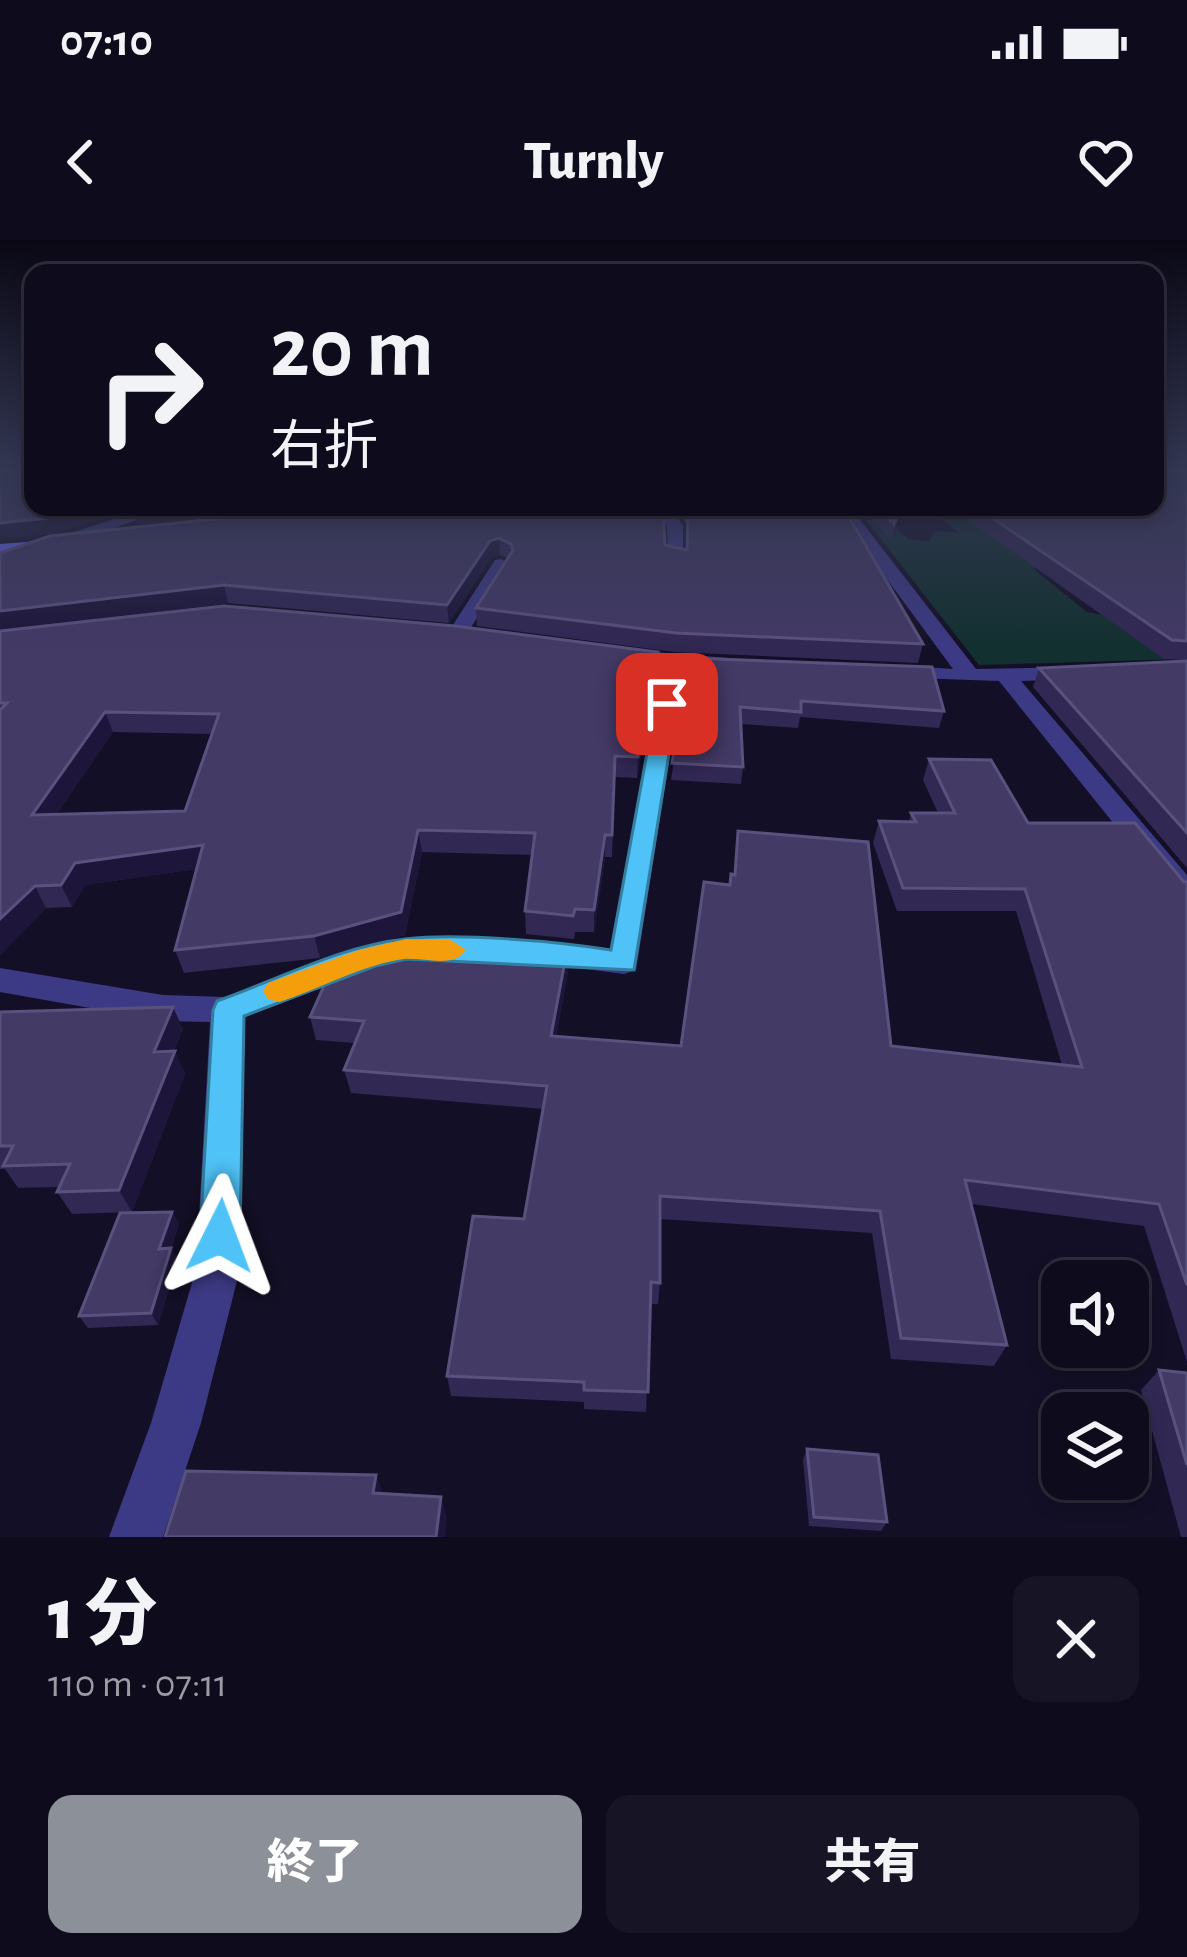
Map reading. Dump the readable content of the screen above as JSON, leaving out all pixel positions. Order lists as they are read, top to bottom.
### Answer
{
  "page": {
    "status": "07:10",
    "header": "Turnly",
    "turn": ["20 m", "右折"],
    "heading": ["1 分", "110 m · 07:11"],
    "buttons": ["終了", "共有"]
  }
}
